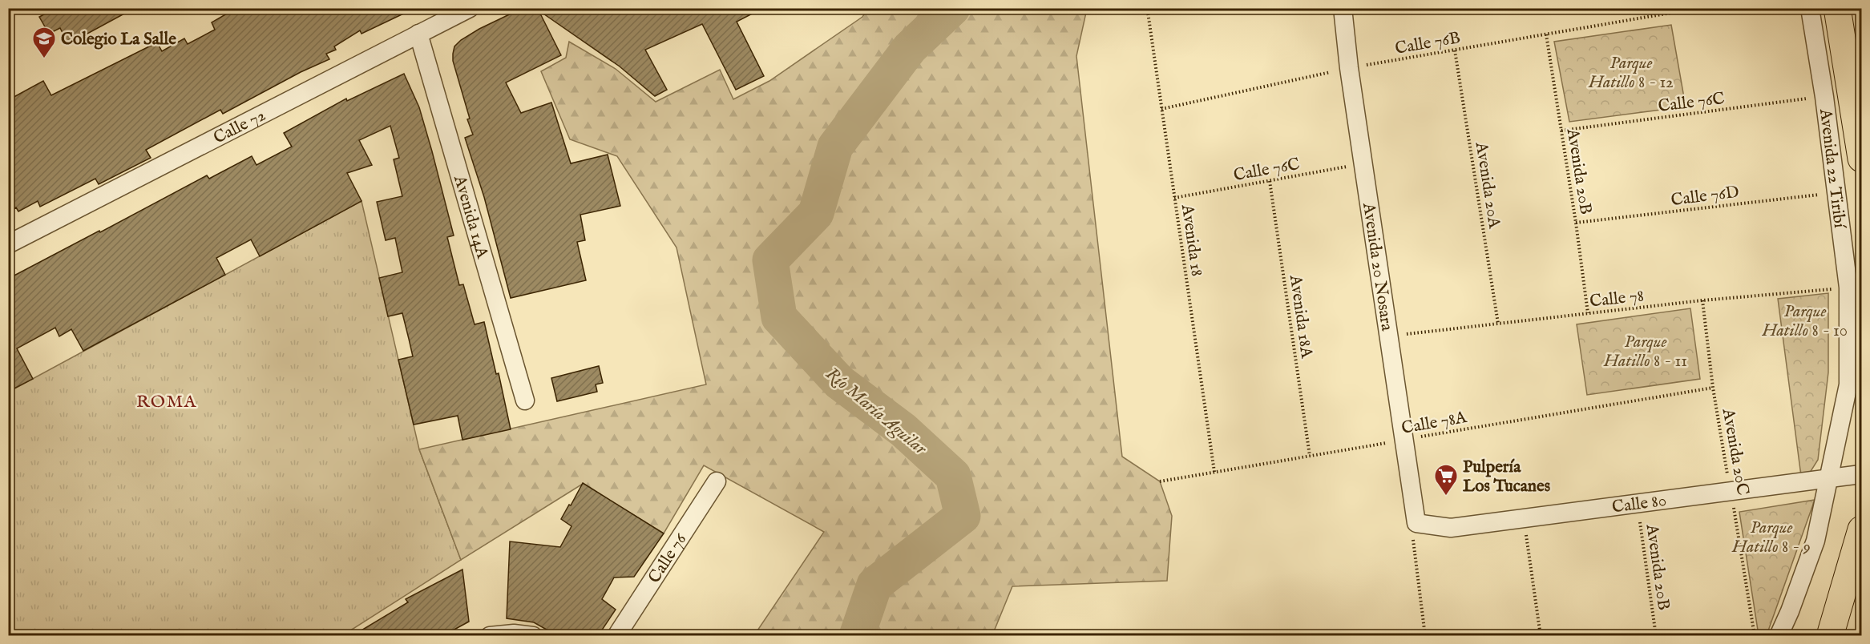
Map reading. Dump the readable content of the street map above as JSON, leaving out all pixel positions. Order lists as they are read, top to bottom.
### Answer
{
  "streets": {
    "street": [
      "Calle 72",
      "Avenida 22 Tiribí",
      "Avenida 14A",
      "Avenida 20 Nosara",
      "Calle 80",
      "Calle 76"
    ],
    "path": [
      "Calle 76B",
      "Calle 76C",
      "Avenida 20B",
      "Avenida 20A",
      "Calle 76D",
      "Avenida 18",
      "Calle 78",
      "Avenida 18A",
      "Calle 78A",
      "Avenida 20C"
    ]
  },
  "crossings": [
    ["Calle 76B", "Avenida 20B"],
    ["Calle 76B", "Avenida 20A"],
    ["Calle 76B", "Avenida 18"],
    ["Calle 76B", "Avenida 20 Nosara"],
    ["Calle 76C", "Avenida 22 Tiribí"],
    ["Calle 76C", "Avenida 20B"],
    ["Calle 76C", "Avenida 18"],
    ["Calle 76C", "Avenida 20 Nosara"],
    ["Calle 76C", "Avenida 18A"],
    ["Calle 72", "Avenida 14A"],
    ["Avenida 22 Tiribí", "Calle 76D"],
    ["Avenida 22 Tiribí", "Calle 78"],
    ["Avenida 22 Tiribí", "Calle 80"],
    ["Avenida 20B", "Calle 76D"],
    ["Avenida 20B", "Calle 78"],
    ["Avenida 20B", "Calle 80"],
    ["Avenida 20A", "Calle 78"],
    ["Avenida 18", "Calle 78A"],
    ["Avenida 20 Nosara", "Calle 78"],
    ["Avenida 20 Nosara", "Calle 78A"],
    ["Avenida 20 Nosara", "Calle 80"],
    ["Calle 78", "Avenida 20C"],
    ["Avenida 18A", "Calle 78A"],
    ["Calle 78A", "Avenida 20C"],
    ["Avenida 20C", "Calle 80"]
  ],
  "districts": ["ROMA"],
  "water": ["Río María Aguilar"],
  "parks": [
    "Parque Hatillo 8 - 12",
    "Parque Hatillo 8 - 10",
    "Parque Hatillo 8 - 11",
    "Parque Hatillo 8 - 9"
  ],
  "places": {
    "school or university": ["Colegio La Salle"],
    "supermarket": ["Pulpería Los Tucanes"]
  }
}
